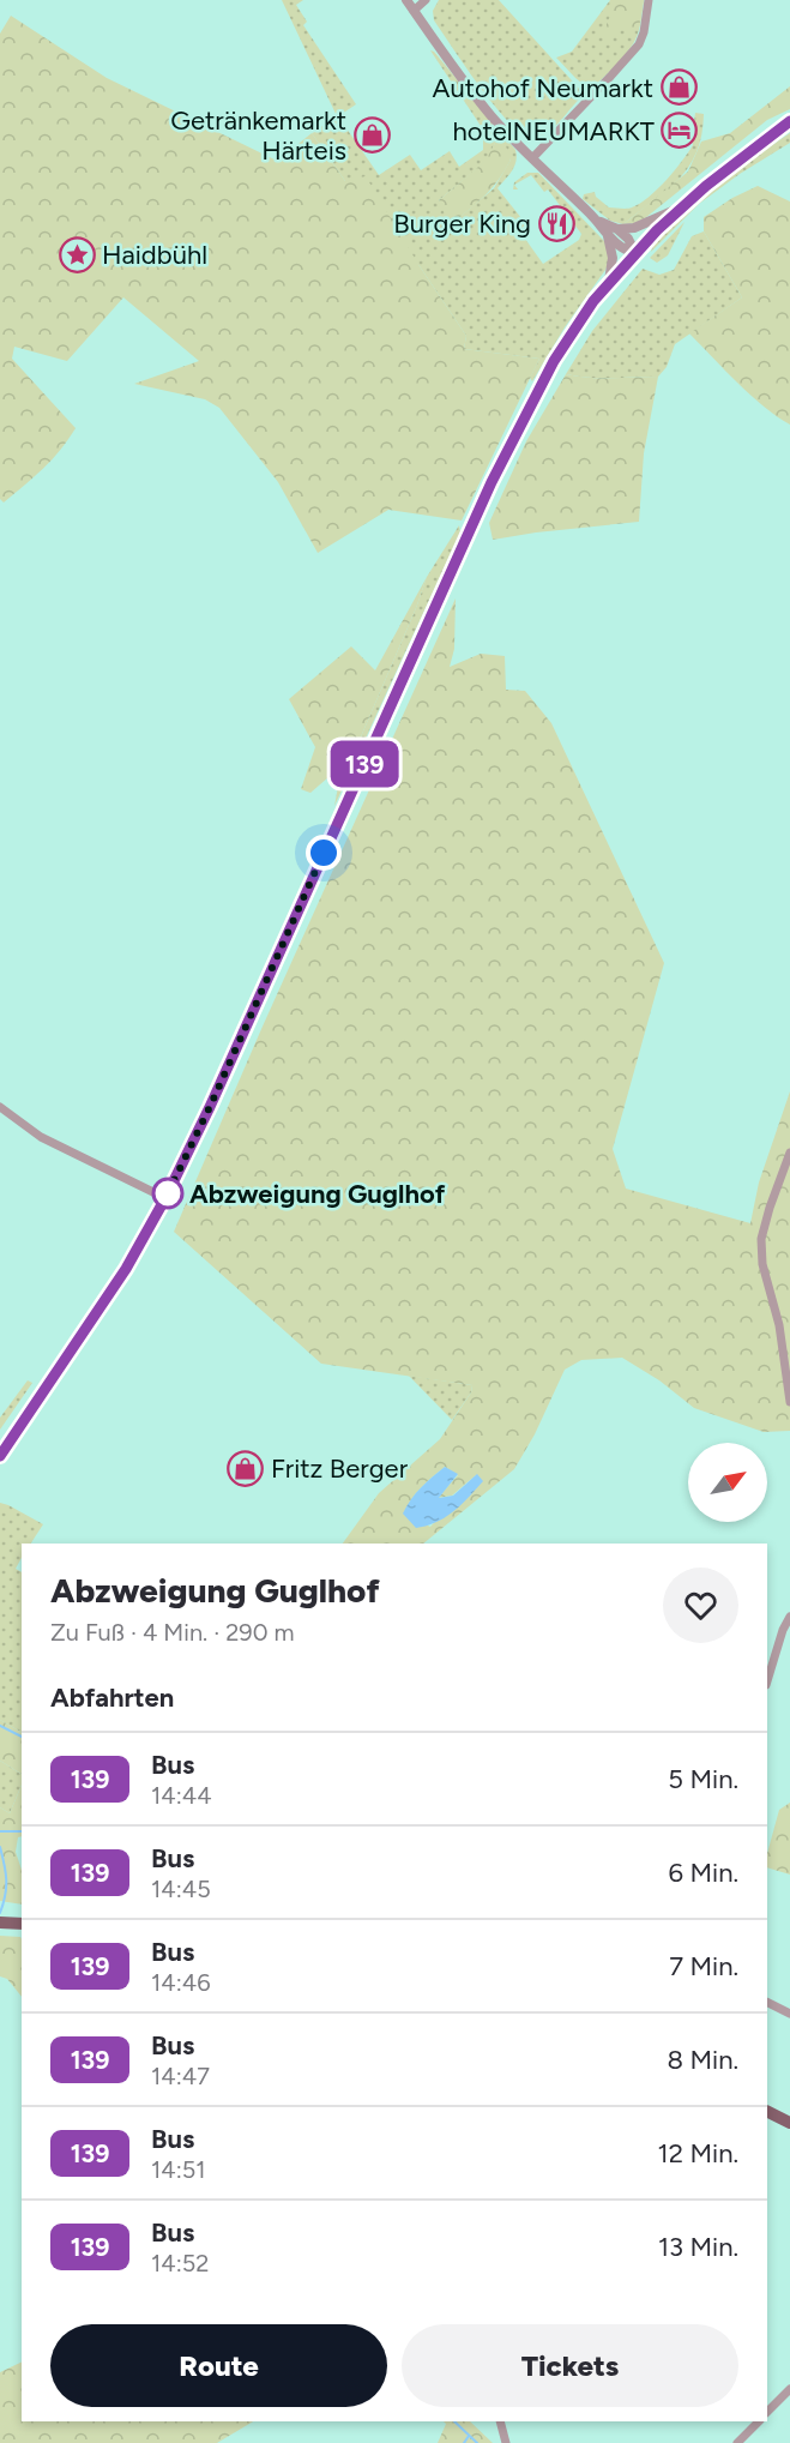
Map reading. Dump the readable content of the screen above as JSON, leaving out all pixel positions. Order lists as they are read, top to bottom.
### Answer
{
  "places": {
    "shop": ["Autohof Neumarkt", "Getränkemarkt Härteis", "Fritz Berger"],
    "hotel": ["hotelNEUMARKT"],
    "restaurant": ["Burger King"],
    "place": ["Haidbühl"],
    "other": ["Abzweigung Guglhof"]
  },
  "lines": ["bus line 139"],
  "north": "top right",
  "page": {
    "on_map": "139",
    "heading": [
      ["Abzweigung Guglhof", "Zu Fuß · 4 Min. · 290 m"],
      "Abfahrten"
    ],
    "list": [
      {
        "mark": "139",
        "name": "Bus",
        "note": "14:44",
        "value": "5 Min."
      },
      {
        "mark": "139",
        "name": "Bus",
        "note": "14:45",
        "value": "6 Min."
      },
      {
        "mark": "139",
        "name": "Bus",
        "note": "14:46",
        "value": "7 Min."
      },
      {
        "mark": "139",
        "name": "Bus",
        "note": "14:47",
        "value": "8 Min."
      },
      {
        "mark": "139",
        "name": "Bus",
        "note": "14:51",
        "value": "12 Min."
      },
      {
        "mark": "139",
        "name": "Bus",
        "note": "14:52",
        "value": "13 Min."
      }
    ],
    "buttons": ["Route", "Tickets"]
  }
}
